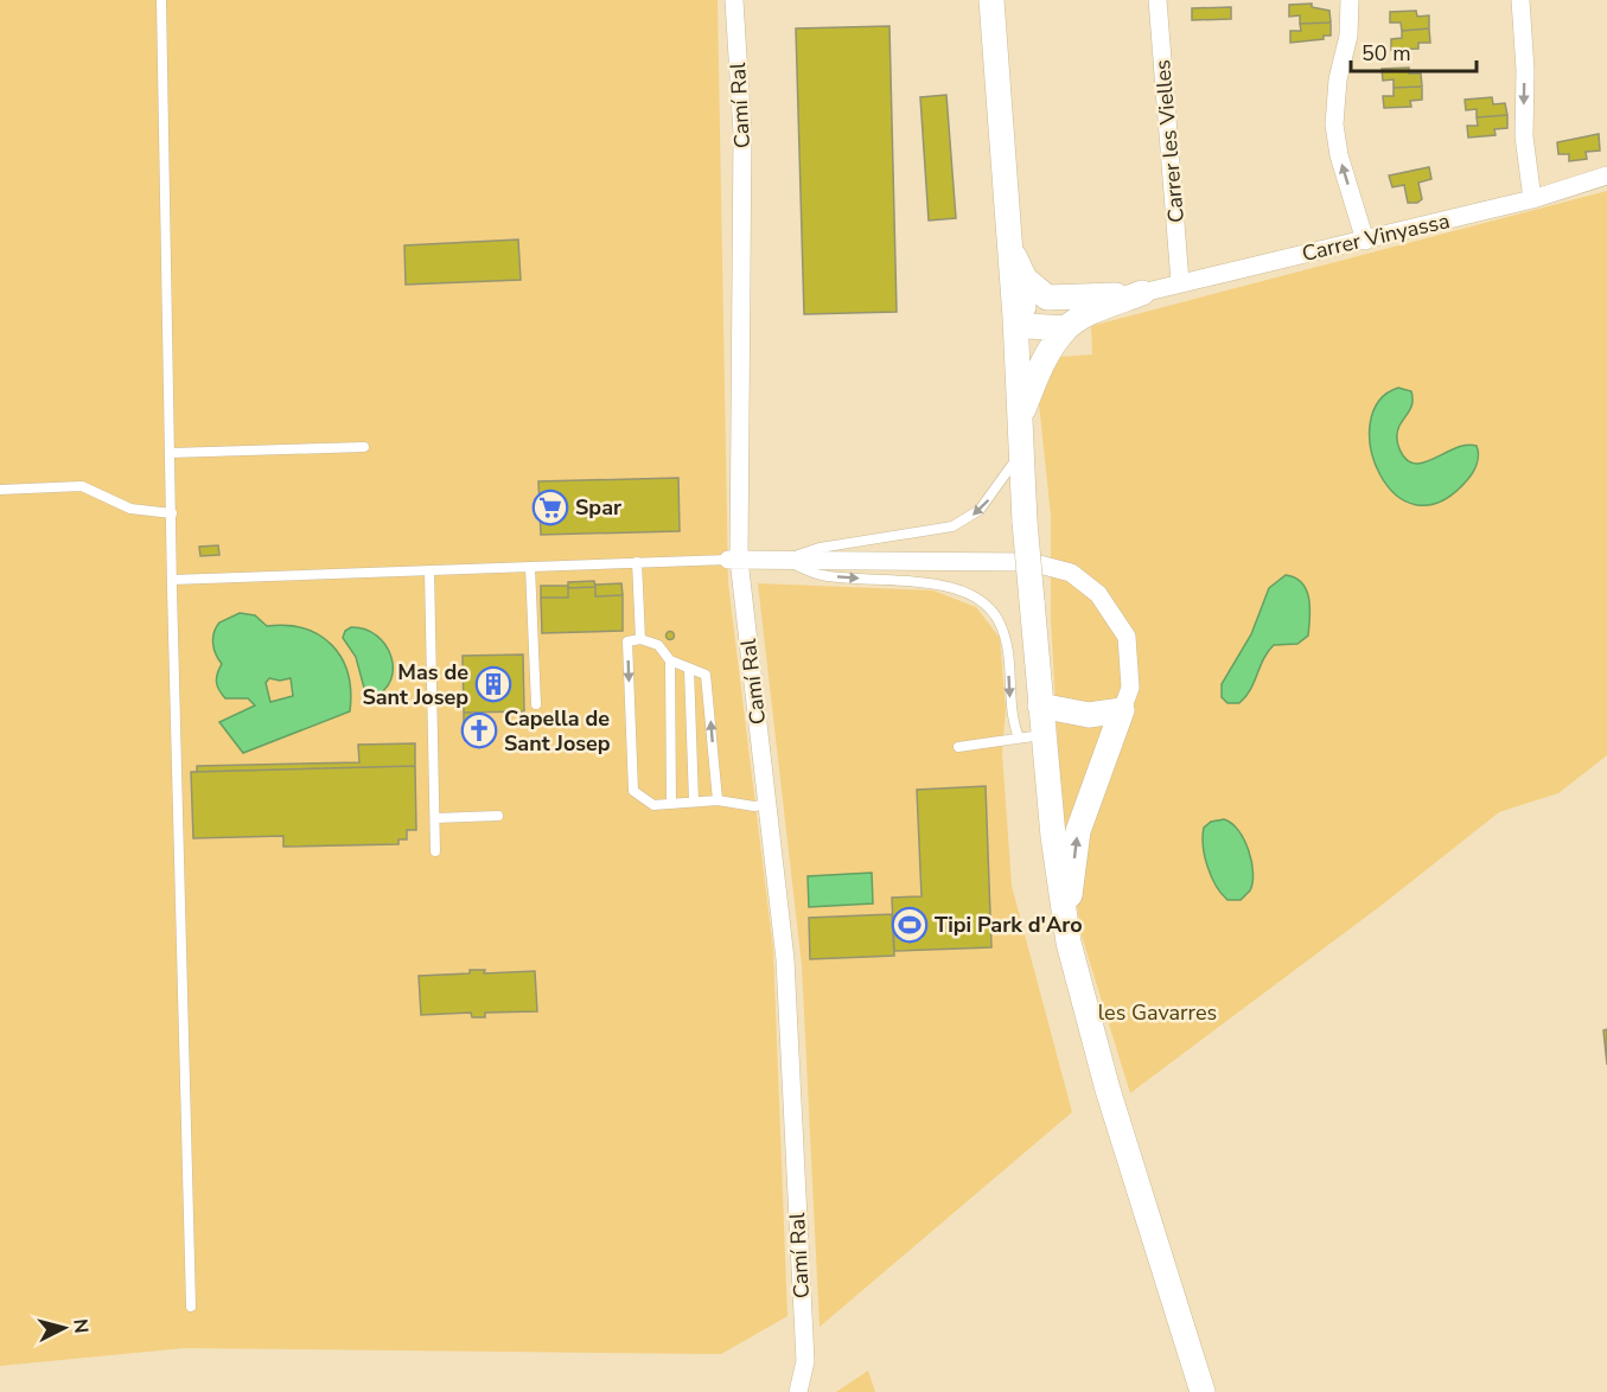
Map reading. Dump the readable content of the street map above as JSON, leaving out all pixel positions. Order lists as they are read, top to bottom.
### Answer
{
  "streets": {
    "street": ["Camí Ral", "Carrer les Vielles", "Carrer Vinyassa"]
  },
  "crossings": [
    ["Carrer les Vielles", "Carrer Vinyassa"]
  ],
  "parks": ["les Gavarres"],
  "places": {
    "supermarket": ["Spar"],
    "building": ["Mas de Sant Josep"],
    "church": ["Capella de Sant Josep"],
    "sports": ["Tipi Park d'Aro"]
  },
  "scale_bar": "50 m",
  "north": "right"
}
